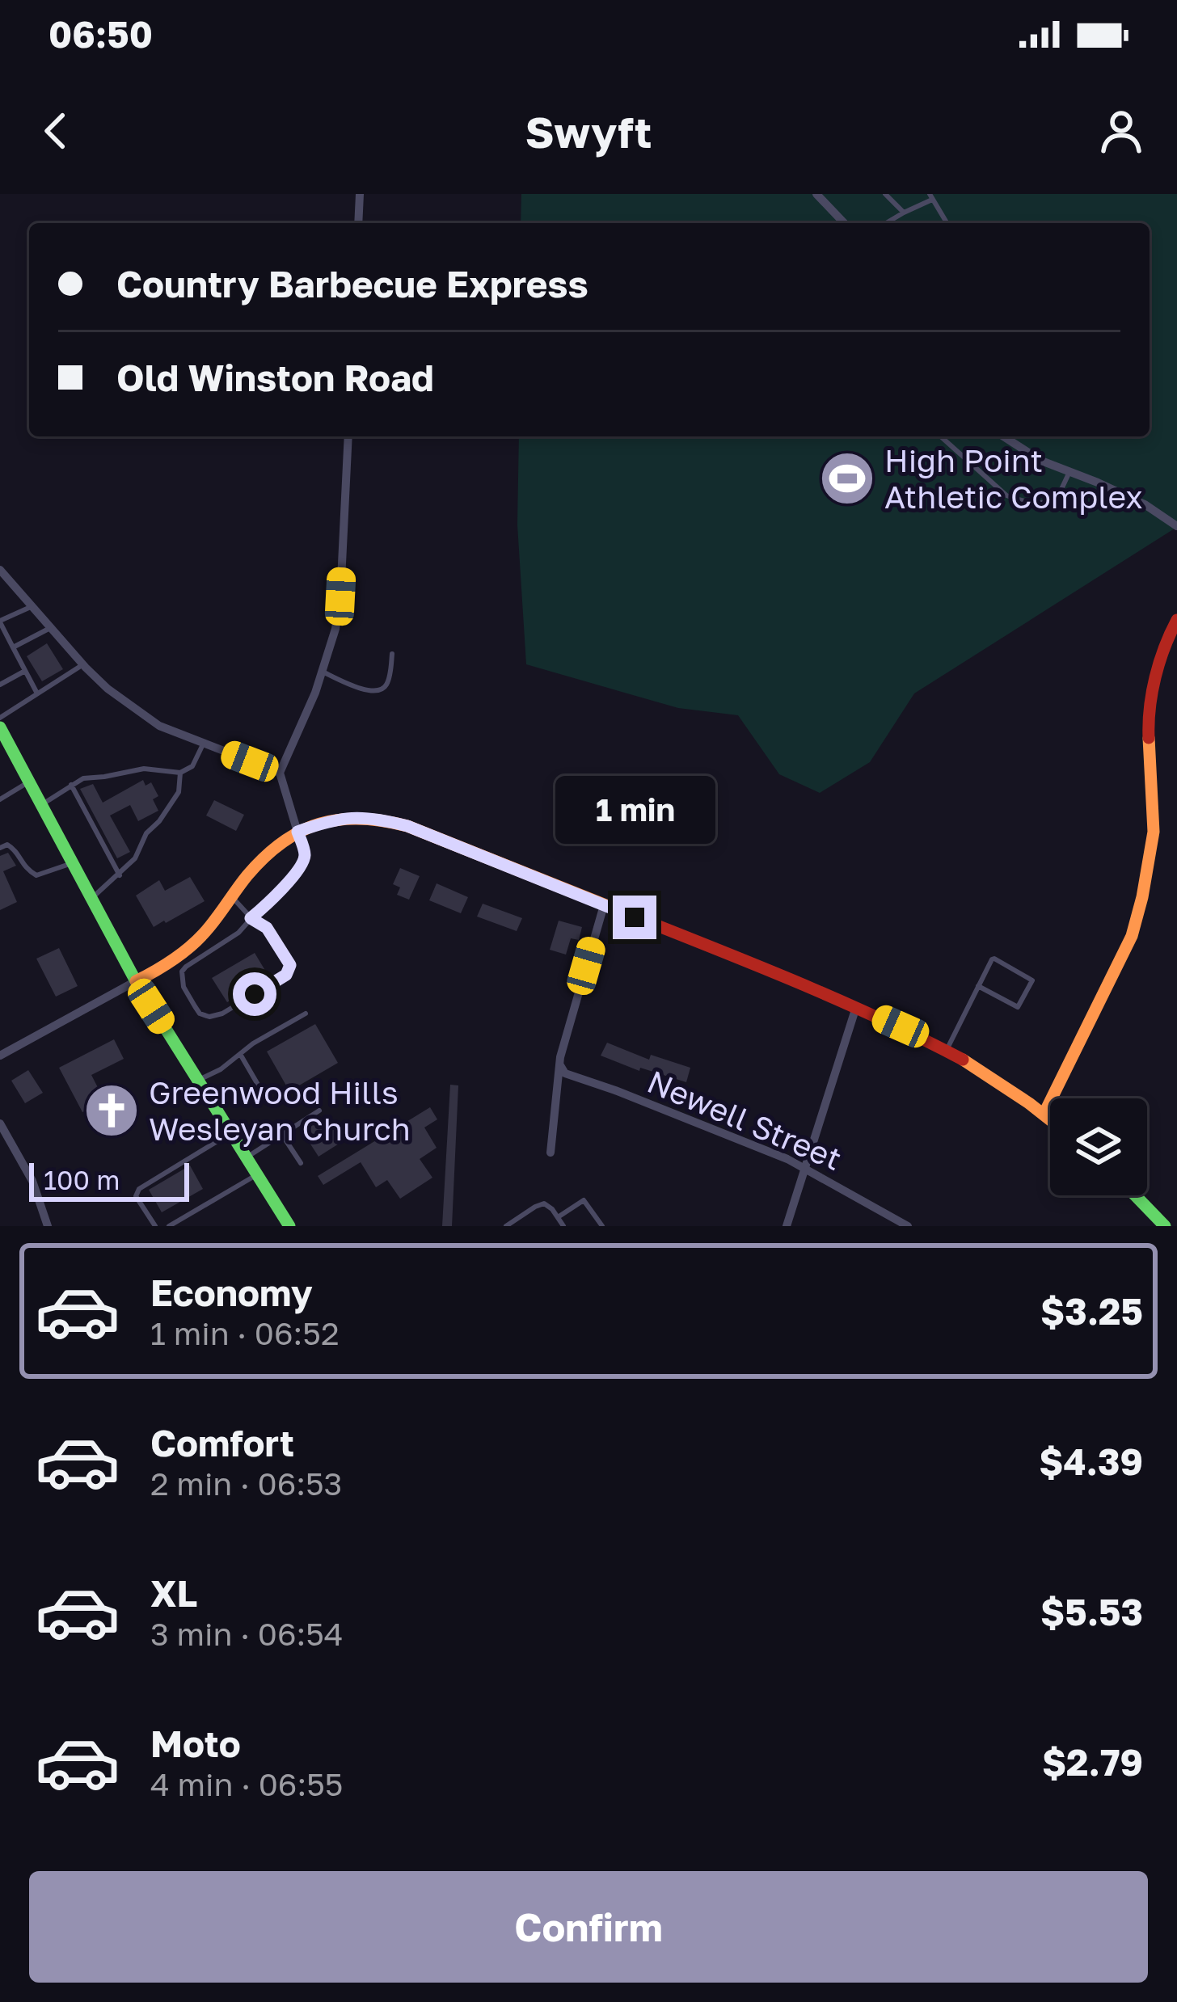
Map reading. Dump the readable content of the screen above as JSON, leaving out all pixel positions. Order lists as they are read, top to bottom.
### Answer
{
  "streets": {
    "street": ["Newell Street"]
  },
  "places": {
    "sports": ["High Point Athletic Complex"],
    "church": ["Greenwood Hills Wesleyan Church"]
  },
  "scale_bar": "100 m",
  "page": {
    "status": "06:50",
    "header": "Swyft",
    "banner": ["Country Barbecue Express", "Old Winston Road"],
    "bubble": "1 min",
    "scale": "100 m",
    "list": [
      {
        "name": "Economy",
        "note": "1 min · 06:52",
        "value": "$3.25"
      },
      {
        "name": "Comfort",
        "note": "2 min · 06:53",
        "value": "$4.39"
      },
      {
        "name": "XL",
        "note": "3 min · 06:54",
        "value": "$5.53"
      },
      {
        "name": "Moto",
        "note": "4 min · 06:55",
        "value": "$2.79"
      }
    ],
    "buttons": "Confirm"
  }
}
